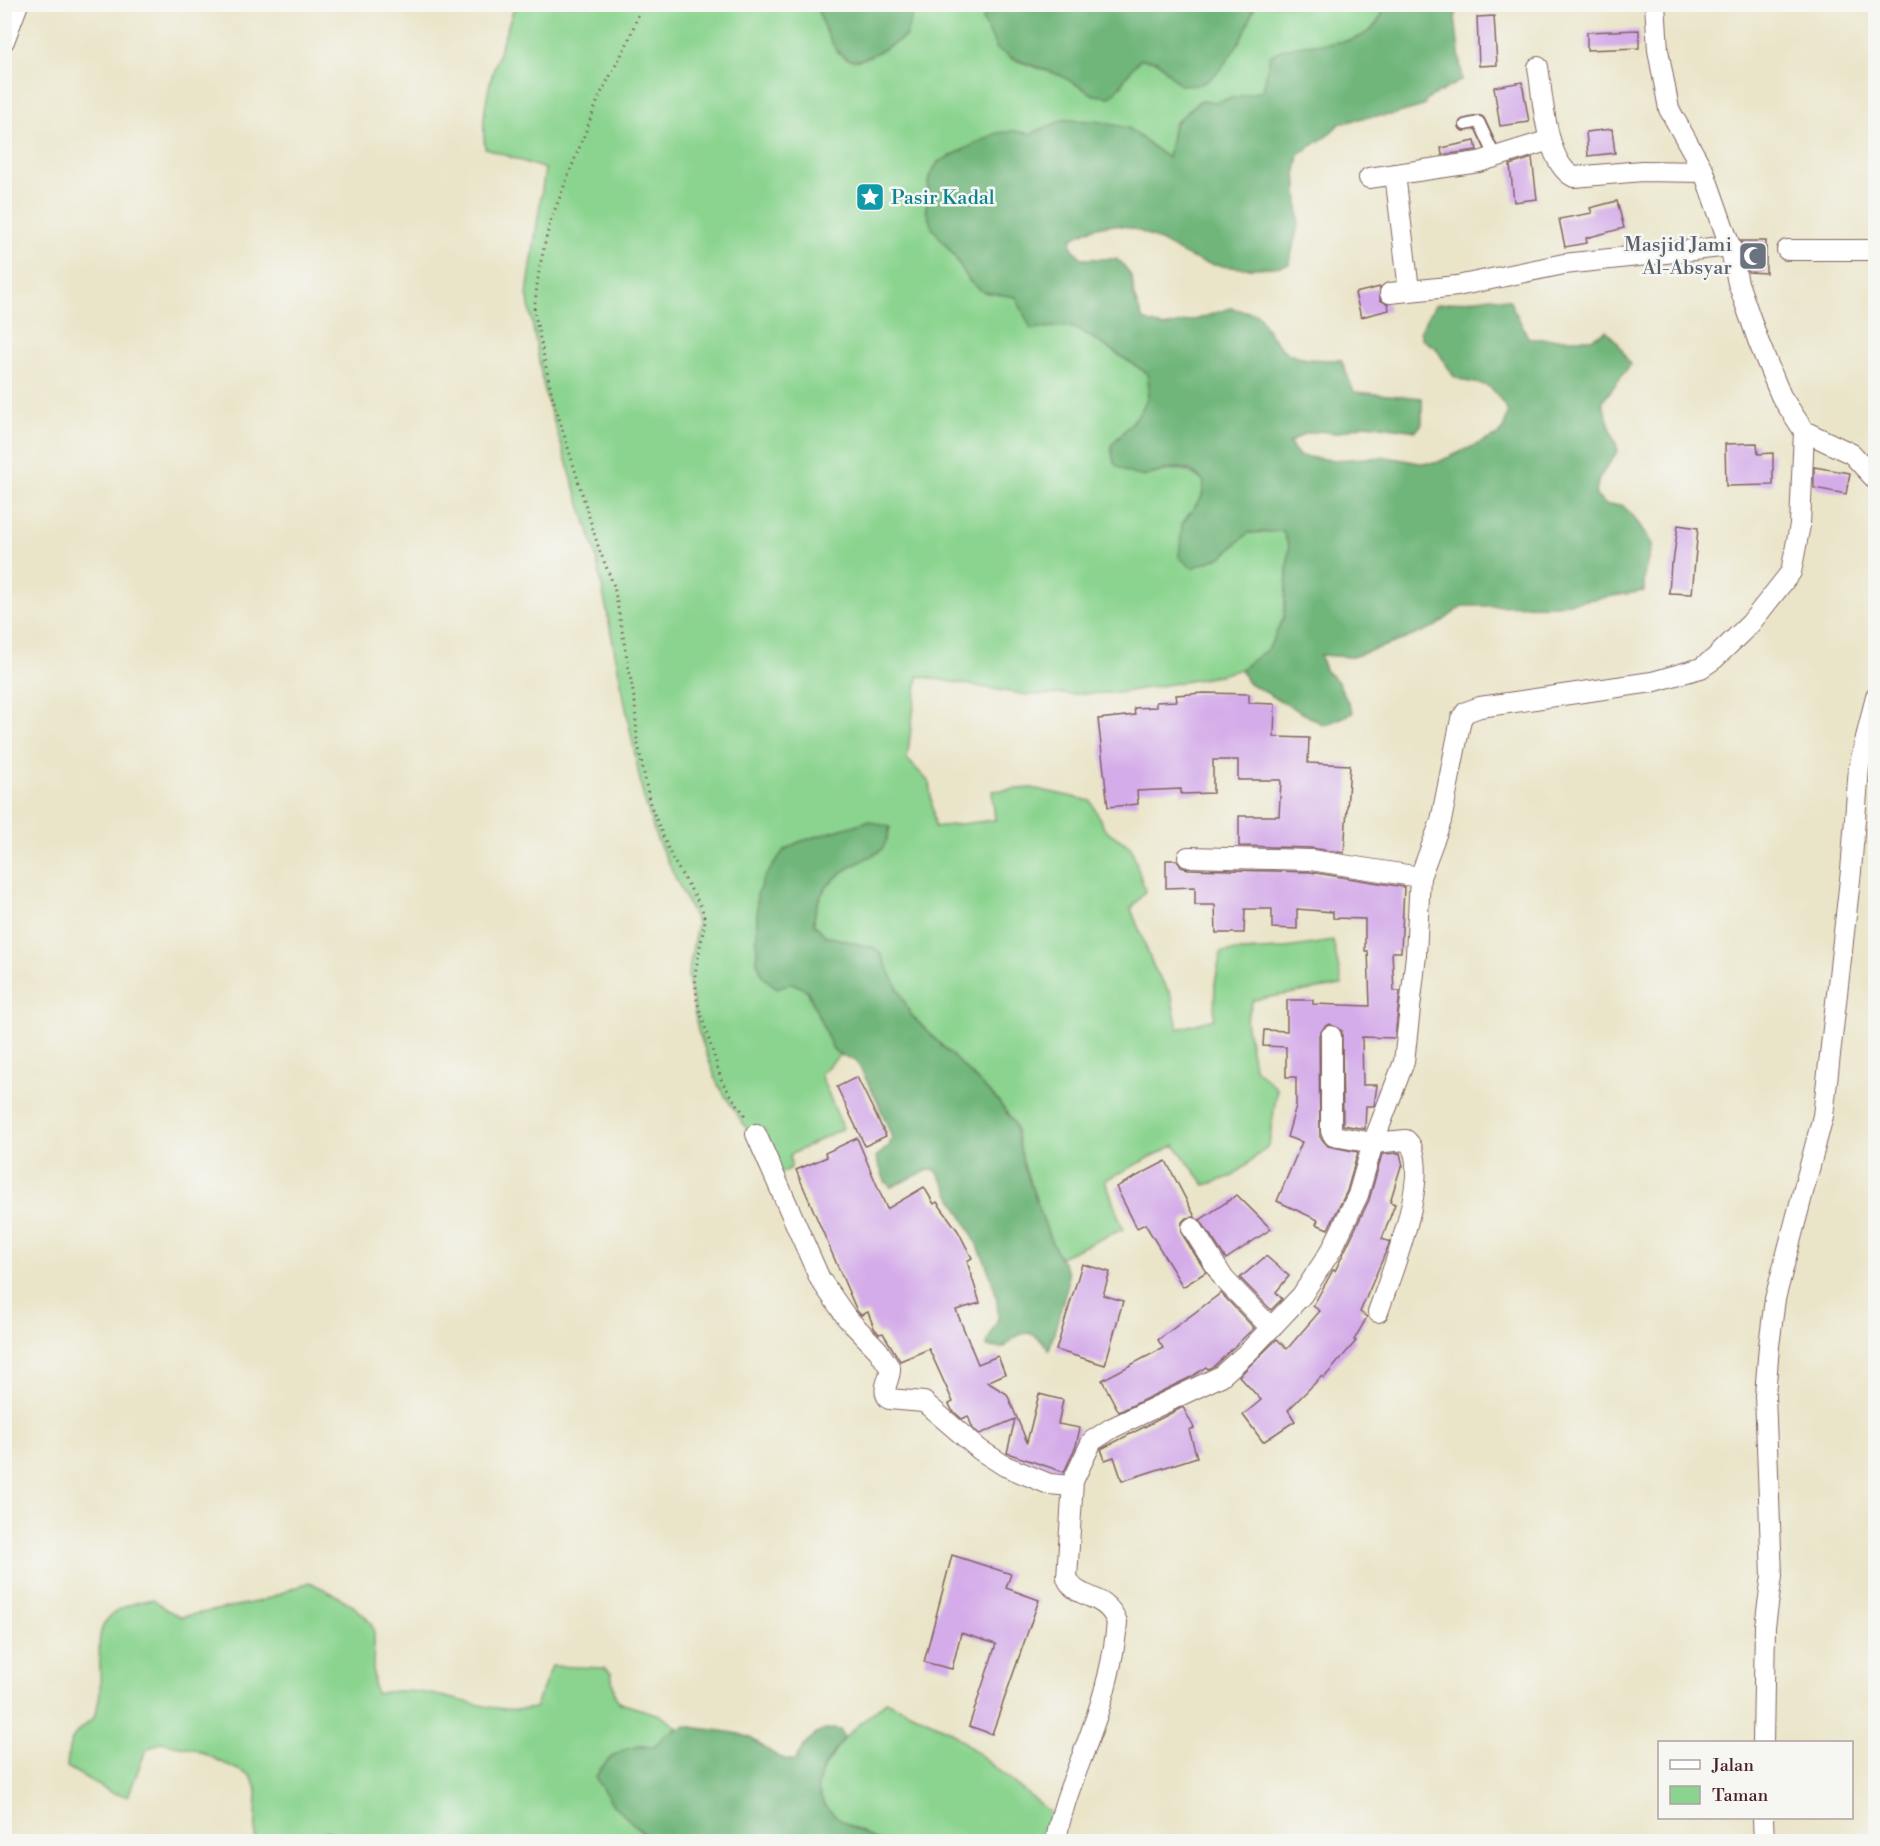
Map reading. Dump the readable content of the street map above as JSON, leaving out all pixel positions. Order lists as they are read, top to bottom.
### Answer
{
  "places": {
    "place": ["Pasir Kadal"],
    "mosque": ["Masjid Jami Al-Absyar"]
  },
  "legend": ["Jalan", "Taman"]
}
